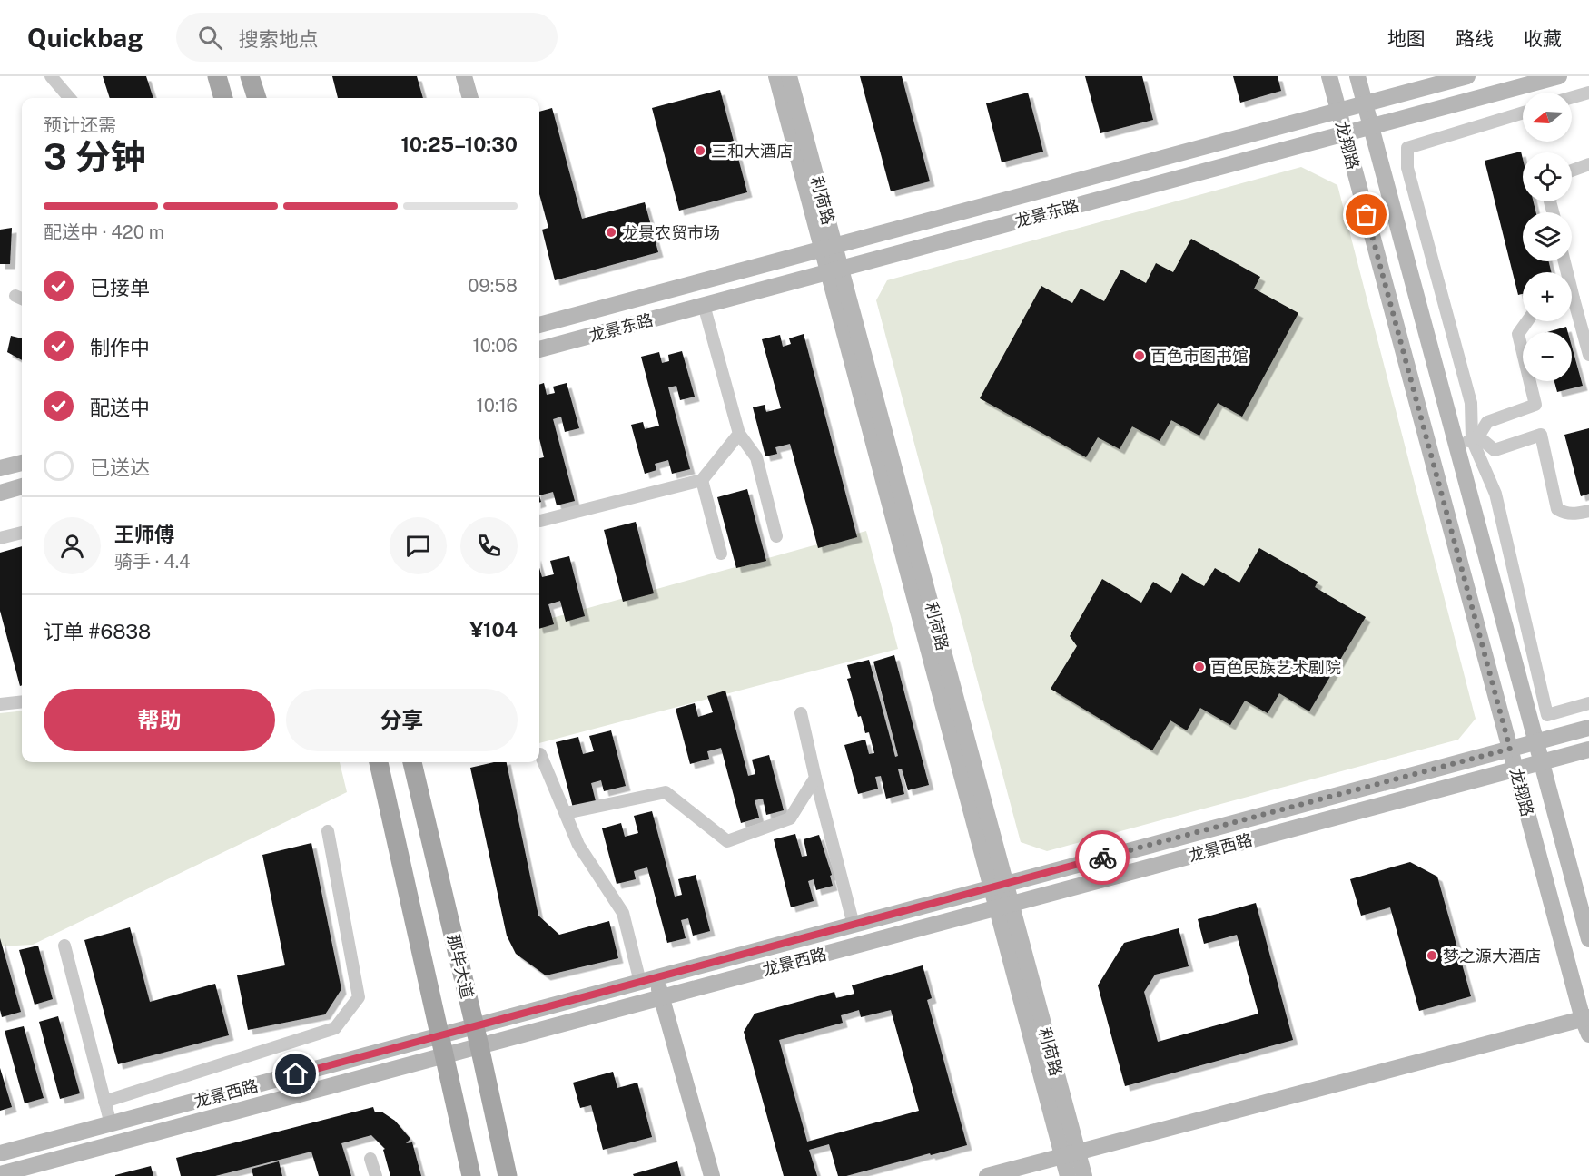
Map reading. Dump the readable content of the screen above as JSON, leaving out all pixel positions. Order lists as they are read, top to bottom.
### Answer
{
  "streets": {
    "main road": [
      "龙翔路",
      "利荷路",
      "龙景东路",
      "龙景西路",
      "那毕大道"
    ]
  },
  "crossings": [
    ["龙翔路", "龙景东路"],
    ["龙翔路", "龙景西路"],
    ["利荷路", "龙景东路"],
    ["利荷路", "龙景西路"],
    ["龙景西路", "那毕大道"]
  ],
  "places": [
    "三和大酒店",
    "龙景农贸市场",
    "百色市图书馆",
    "百色民族艺术剧院",
    "梦之源大酒店"
  ],
  "north": "left",
  "page": {
    "header": "Quickbag",
    "search": "搜索地点",
    "nav": ["地图", "路线", "收藏"],
    "map_buttons": ["+", "−"],
    "heading": ["3 分钟", "预计还需", "10:25–10:30"],
    "panel": [
      "王师傅",
      "骑手 · 4.4",
      "订单 #6838",
      "¥104"
    ],
    "bar": "配送中 · 420 m",
    "list": [
      ["已接单", "09:58"],
      ["制作中", "10:06"],
      ["配送中", "10:16"],
      "已送达"
    ],
    "buttons": ["帮助", "分享"]
  }
}
